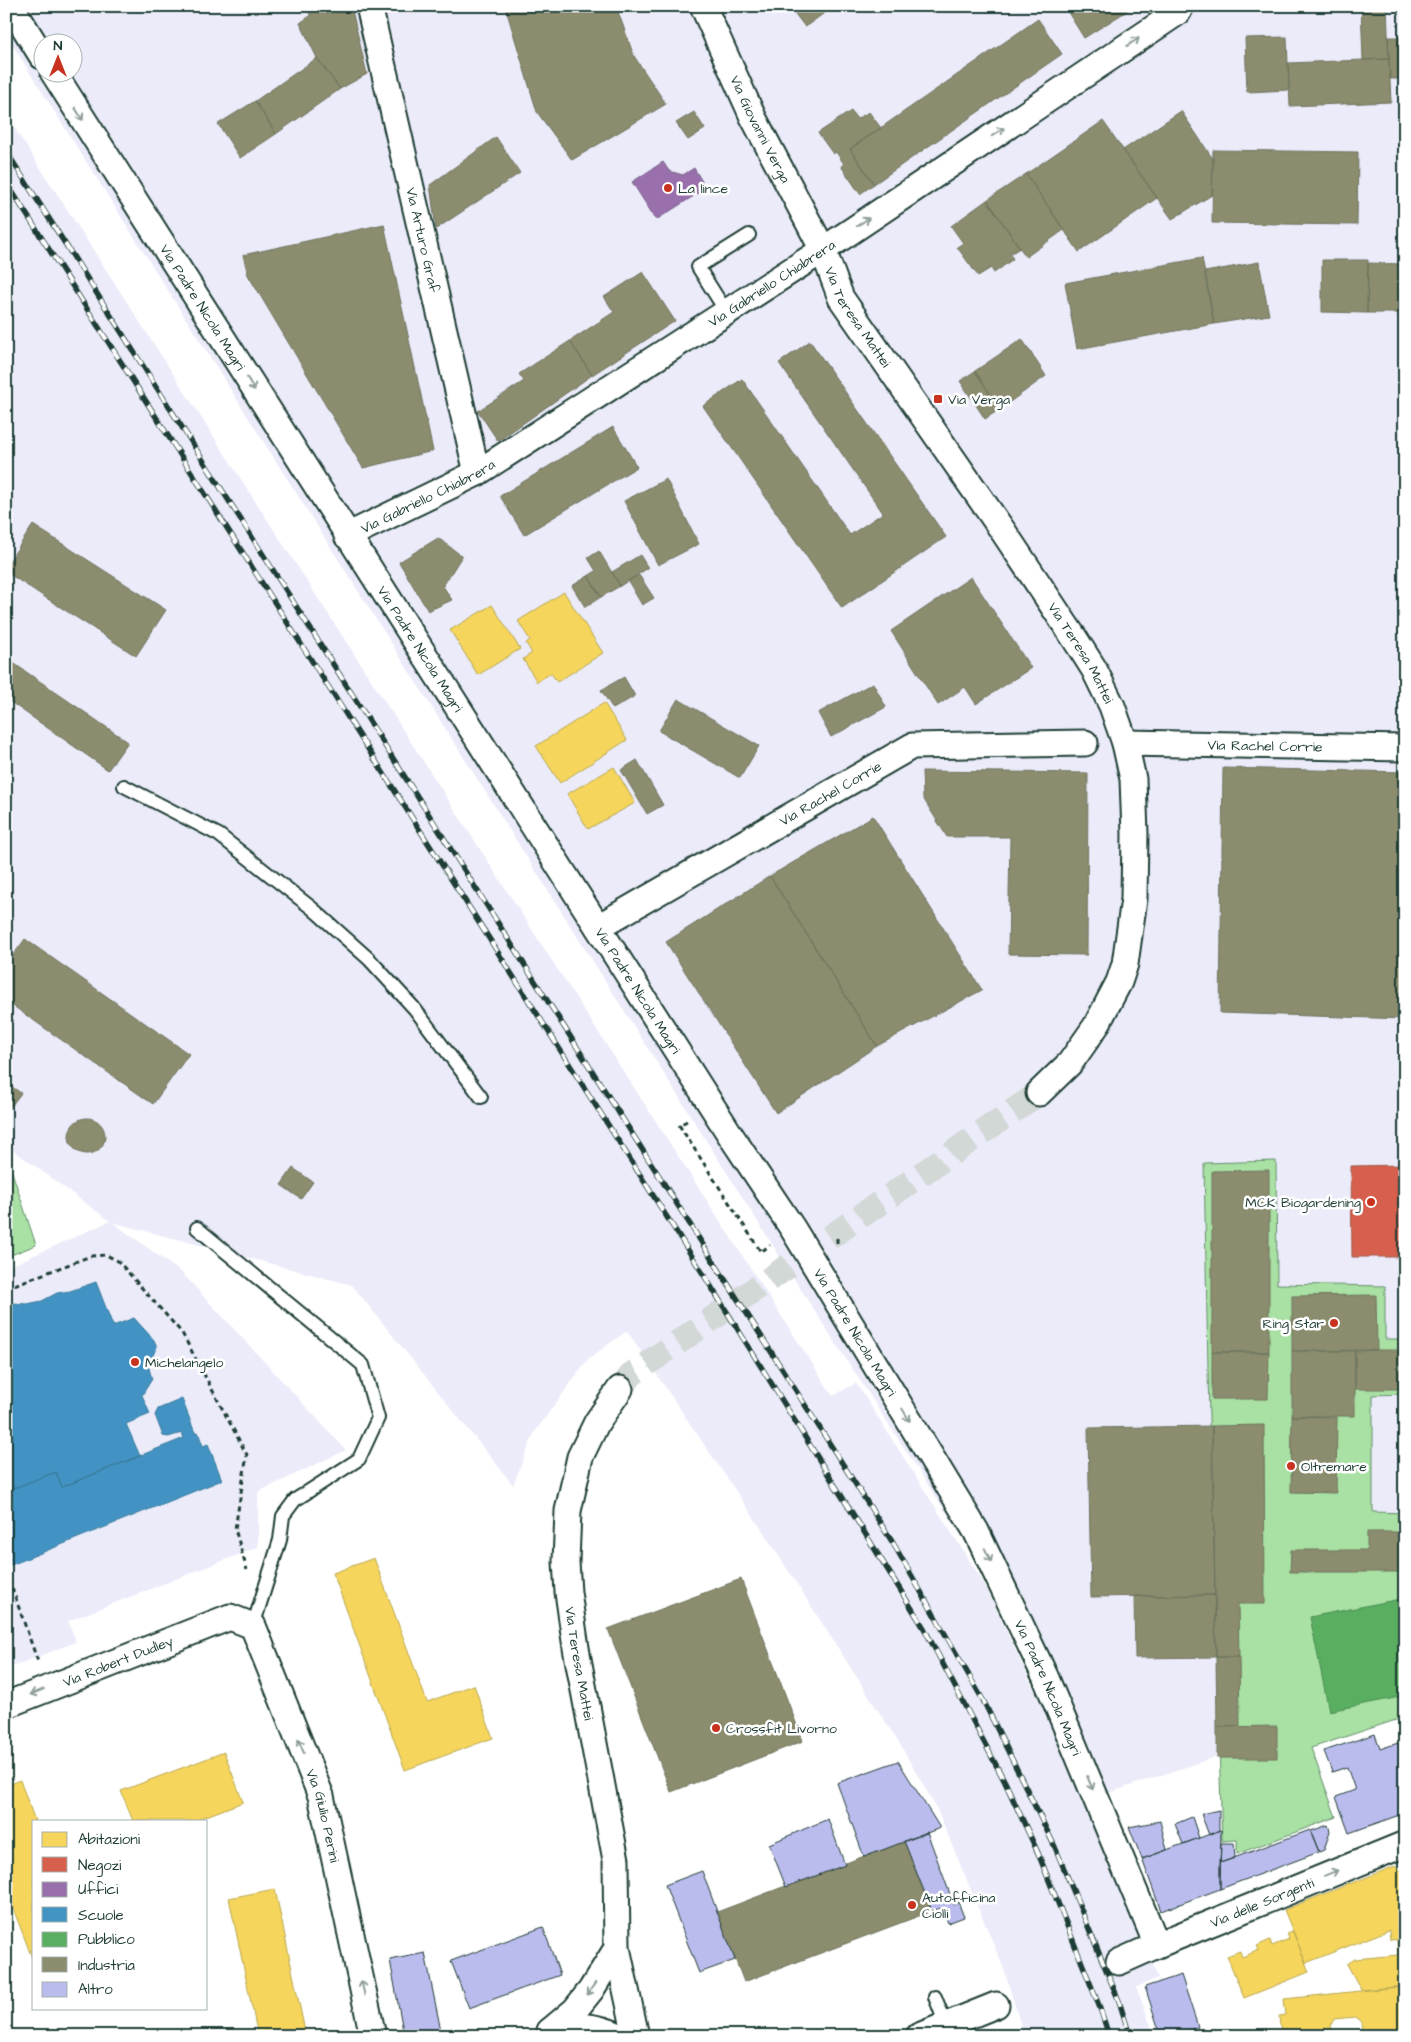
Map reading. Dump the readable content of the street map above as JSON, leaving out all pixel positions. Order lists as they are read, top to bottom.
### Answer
{
  "streets": {
    "street": [
      "Via Giovanni Verga",
      "Via Arturo Graf",
      "Via Gabriello Chiabrera",
      "Via Padre Nicola Magri",
      "Via Teresa Mattei",
      "Via Rachel Corrie",
      "Via Robert Dudley",
      "Via Giulio Perini",
      "Via delle Sorgenti"
    ]
  },
  "crossings": [
    ["Via Giovanni Verga", "Via Gabriello Chiabrera"],
    ["Via Giovanni Verga", "Via Teresa Mattei"],
    ["Via Arturo Graf", "Via Gabriello Chiabrera"],
    ["Via Gabriello Chiabrera", "Via Padre Nicola Magri"],
    ["Via Gabriello Chiabrera", "Via Teresa Mattei"],
    ["Via Padre Nicola Magri", "Via Rachel Corrie"],
    ["Via Padre Nicola Magri", "Via delle Sorgenti"],
    ["Via Teresa Mattei", "Via Rachel Corrie"],
    ["Via Robert Dudley", "Via Giulio Perini"]
  ],
  "one_way": [
    "Via Gabriello Chiabrera",
    "Via Padre Nicola Magri",
    "Via Robert Dudley",
    "Via Giulio Perini",
    "Via delle Sorgenti"
  ],
  "places": {
    "other": [
      "La lince",
      "MCK Biogardening",
      "Ring Star",
      "Michelangelo",
      "Oltremare",
      "Crossfit Livorno",
      "Autofficina Ciolli"
    ],
    "transit": ["Via Verga"]
  },
  "legend": [
    "Abitazioni",
    "Negozi",
    "Uffici",
    "Scuole",
    "Pubblico",
    "Industria",
    "Altro"
  ],
  "north": "top"
}
